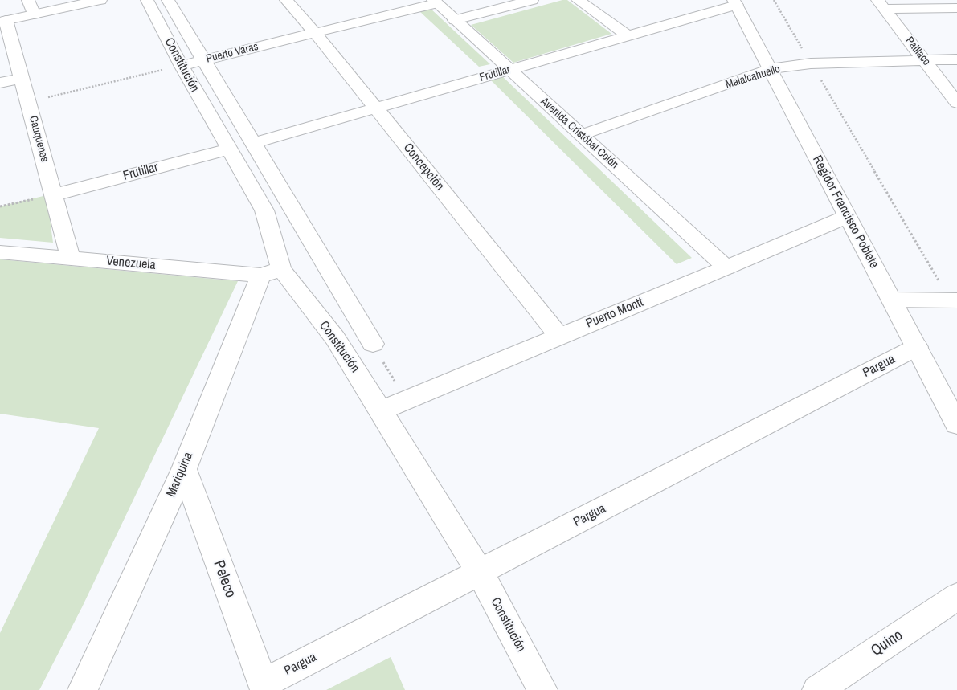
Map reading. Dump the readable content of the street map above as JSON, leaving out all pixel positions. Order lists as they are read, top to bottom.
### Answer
{
  "streets": {
    "street": [
      "Paillaco",
      "Puerto Varas",
      "Constitución",
      "Frutillar",
      "Malalcahuello",
      "Avenida Cristóbal Colón",
      "Cauquenes",
      "Concepción",
      "Regidor Francisco Poblete",
      "Venezuela",
      "Puerto Montt",
      "Pargua",
      "Mariquina",
      "Peleco",
      "Quino"
    ]
  },
  "crossings": [
    ["Paillaco", "Malalcahuello"],
    ["Puerto Varas", "Constitución"],
    ["Puerto Varas", "Avenida Cristóbal Colón"],
    ["Puerto Varas", "Concepción"],
    ["Constitución", "Frutillar"],
    ["Constitución", "Venezuela"],
    ["Constitución", "Puerto Montt"],
    ["Constitución", "Pargua"],
    ["Constitución", "Mariquina"],
    ["Frutillar", "Avenida Cristóbal Colón"],
    ["Frutillar", "Cauquenes"],
    ["Frutillar", "Concepción"],
    ["Frutillar", "Regidor Francisco Poblete"],
    ["Malalcahuello", "Avenida Cristóbal Colón"],
    ["Malalcahuello", "Regidor Francisco Poblete"],
    ["Avenida Cristóbal Colón", "Puerto Montt"],
    ["Cauquenes", "Venezuela"],
    ["Concepción", "Puerto Montt"],
    ["Regidor Francisco Poblete", "Puerto Montt"],
    ["Regidor Francisco Poblete", "Pargua"],
    ["Venezuela", "Mariquina"],
    ["Pargua", "Peleco"],
    ["Mariquina", "Peleco"]
  ]
}
